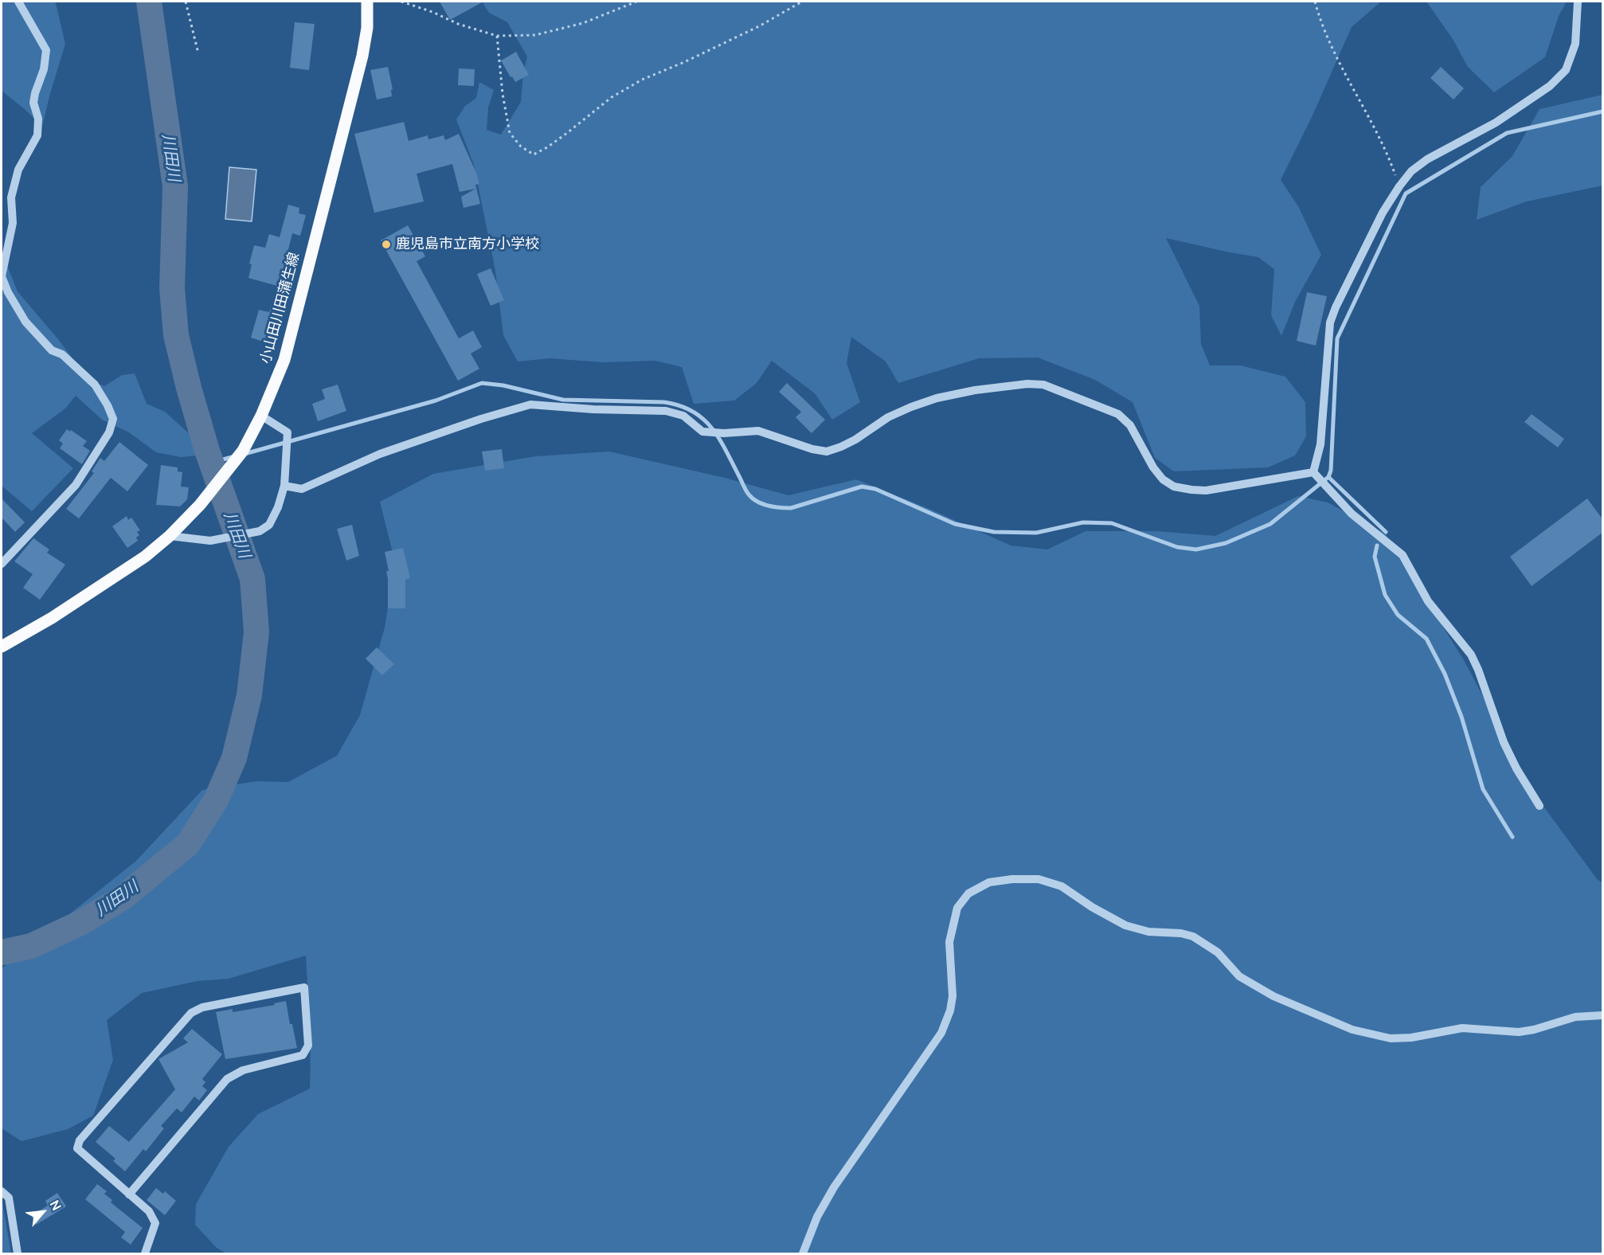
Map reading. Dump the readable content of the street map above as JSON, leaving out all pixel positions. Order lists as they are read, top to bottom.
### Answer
{
  "streets": {
    "main road": ["小山田川田蒲生線"]
  },
  "water": ["川田川"],
  "places": ["鹿児島市立南方小学校"],
  "north": "top right"
}
